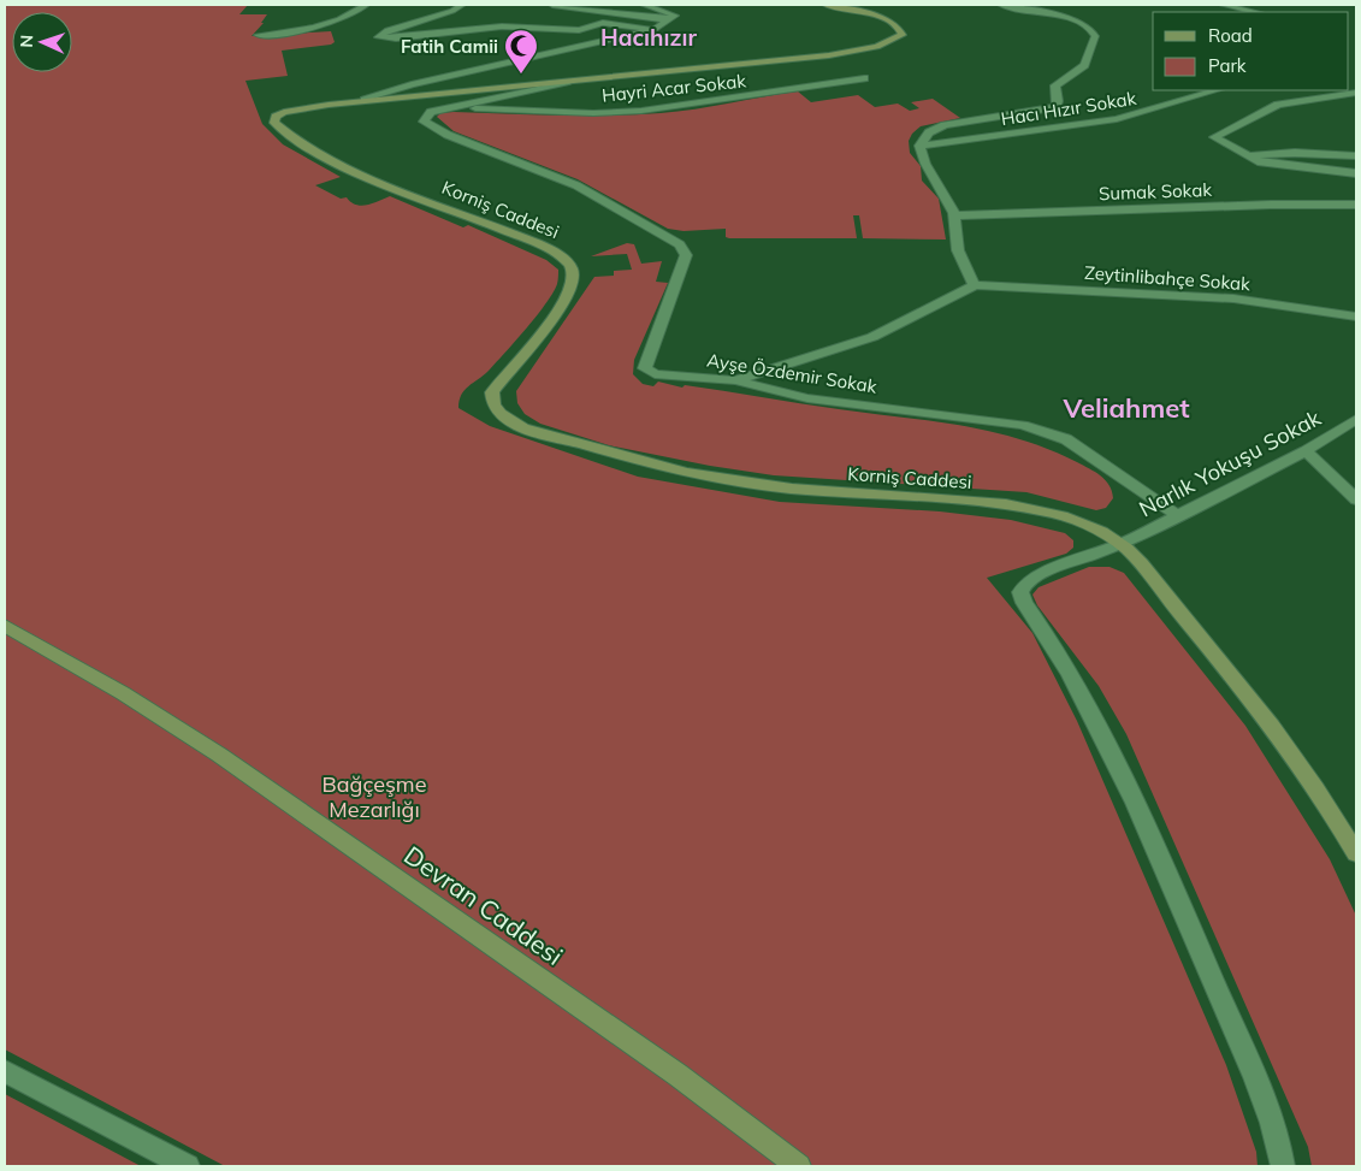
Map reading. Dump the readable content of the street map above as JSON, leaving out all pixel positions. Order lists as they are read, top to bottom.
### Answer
{
  "streets": {
    "main road": ["Korniş Caddesi", "Devran Caddesi"],
    "street": [
      "Hayri Acar Sokak",
      "Hacı Hızır Sokak",
      "Sumak Sokak",
      "Zeytinlibahçe Sokak",
      "Ayşe Özdemir Sokak",
      "Narlık Yokuşu Sokak"
    ]
  },
  "crossings": [
    ["Hayri Acar Sokak", "Ayşe Özdemir Sokak"],
    ["Korniş Caddesi", "Narlık Yokuşu Sokak"],
    ["Ayşe Özdemir Sokak", "Narlık Yokuşu Sokak"]
  ],
  "districts": ["Hacıhızır", "Veliahmet"],
  "parks": ["Bağçeşme Mezarlığı"],
  "places": {
    "mosque": ["Fatih Camii"]
  },
  "legend": ["Road", "Park"],
  "north": "left"
}
